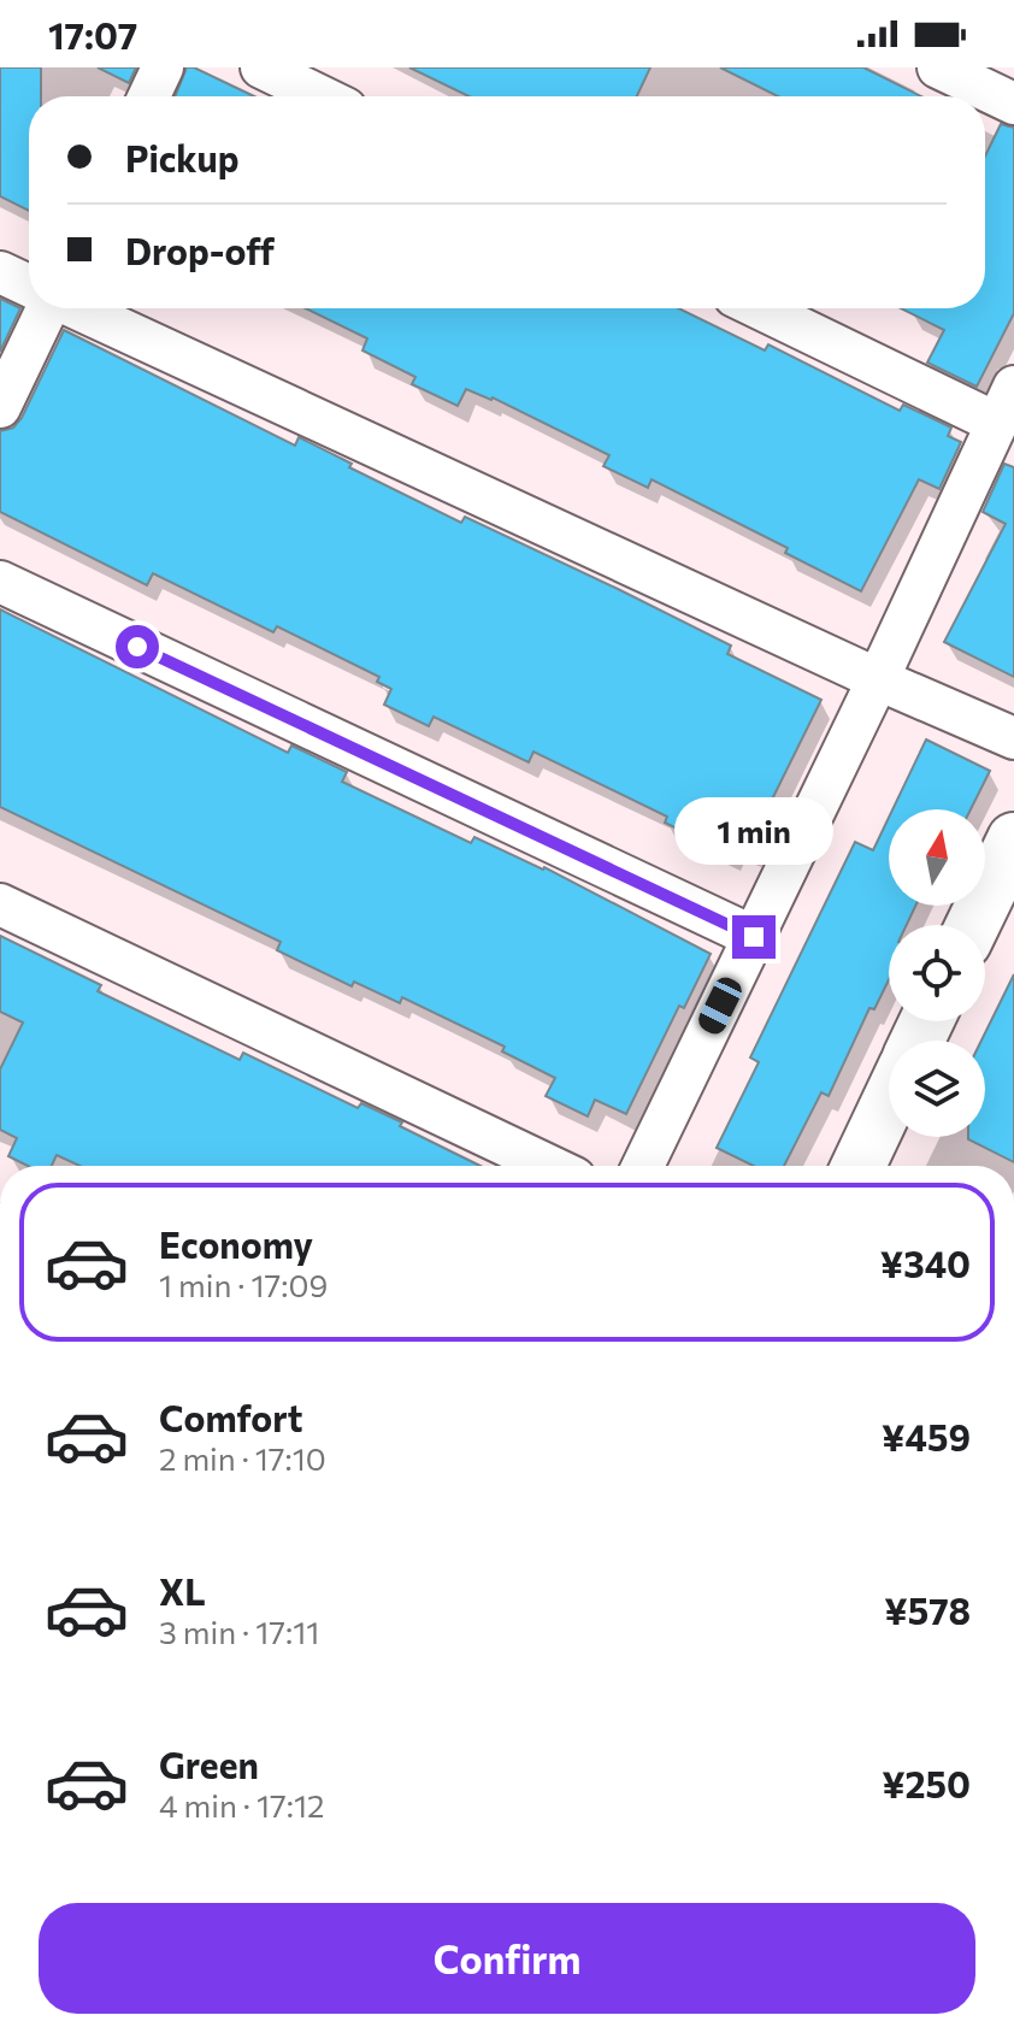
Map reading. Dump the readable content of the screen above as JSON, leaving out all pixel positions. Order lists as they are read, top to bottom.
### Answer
{
  "north": "top",
  "page": {
    "status": "17:07",
    "banner": ["Pickup", "Drop-off"],
    "bubble": "1 min",
    "list": [
      {
        "name": "Economy",
        "note": "1 min · 17:09",
        "value": "¥340"
      },
      {
        "name": "Comfort",
        "note": "2 min · 17:10",
        "value": "¥459"
      },
      {
        "name": "XL",
        "note": "3 min · 17:11",
        "value": "¥578"
      },
      {
        "name": "Green",
        "note": "4 min · 17:12",
        "value": "¥250"
      }
    ],
    "buttons": "Confirm"
  }
}
